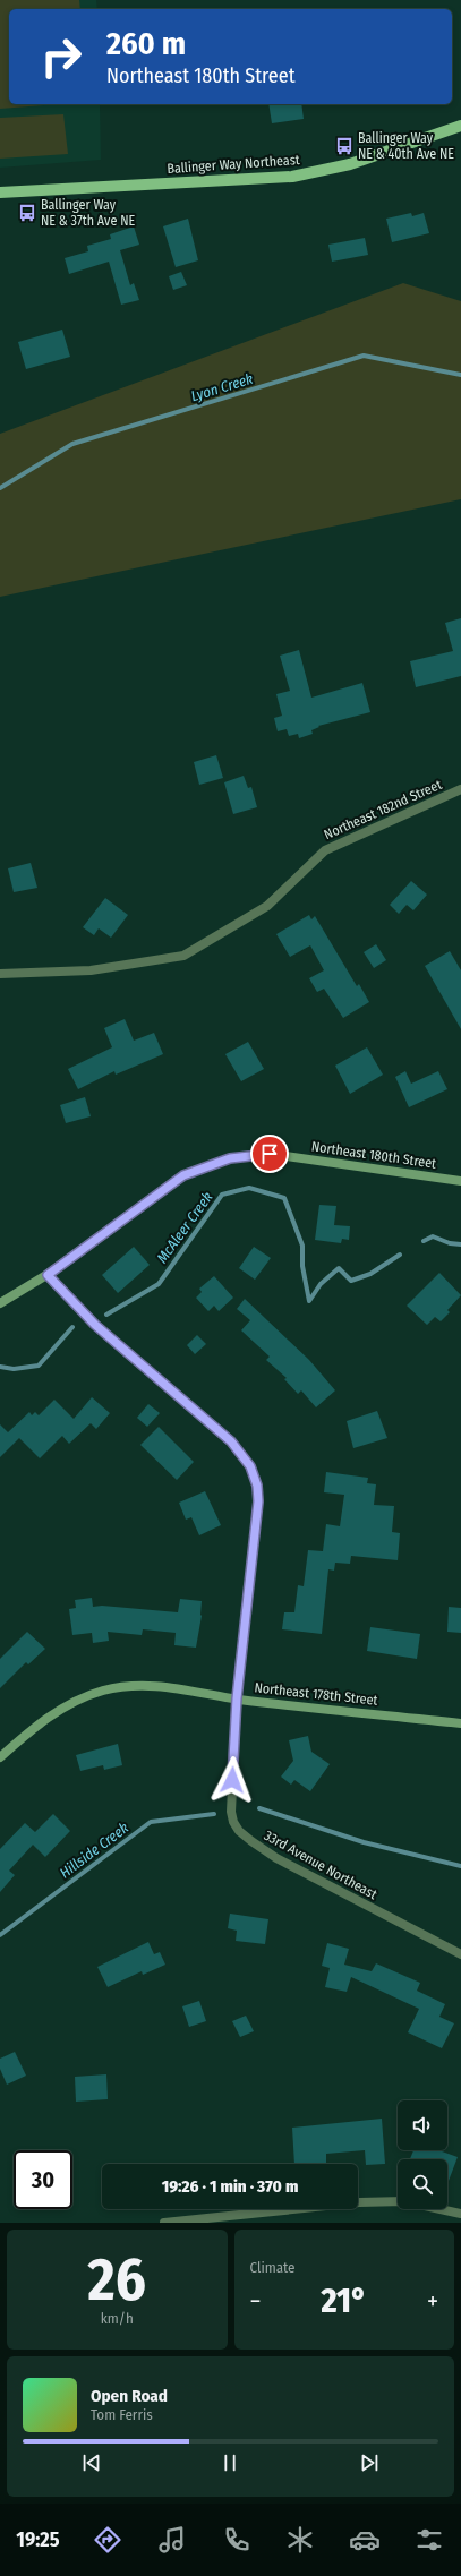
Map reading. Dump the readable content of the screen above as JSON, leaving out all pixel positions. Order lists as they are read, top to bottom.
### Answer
{
  "streets": {
    "main road": ["Ballinger Way Northeast"],
    "street": [
      "Northeast 182nd Street",
      "Northeast 180th Street",
      "Northeast 178th Street",
      "33rd Avenue Northeast"
    ]
  },
  "crossings": [
    ["Northeast 180th Street", "33rd Avenue Northeast"],
    ["Northeast 178th Street", "33rd Avenue Northeast"]
  ],
  "water": ["Lyon Creek", "McAleer Creek", "Hillside Creek"],
  "places": {
    "bus stop": ["Ballinger Way NE & 40th Ave NE", "Ballinger Way NE & 37th Ave NE"]
  },
  "page": {
    "turn": ["260 m", "Northeast 180th Street"],
    "limit": "30",
    "trip": "19:26 · 1 min · 370 m",
    "tile": [
      ["26", "km/h"],
      "Climate"
    ],
    "heat": ["−", "21°", "+"],
    "song": ["Open Road", "Tom Ferris"],
    "tabs": "19:25"
  }
}
